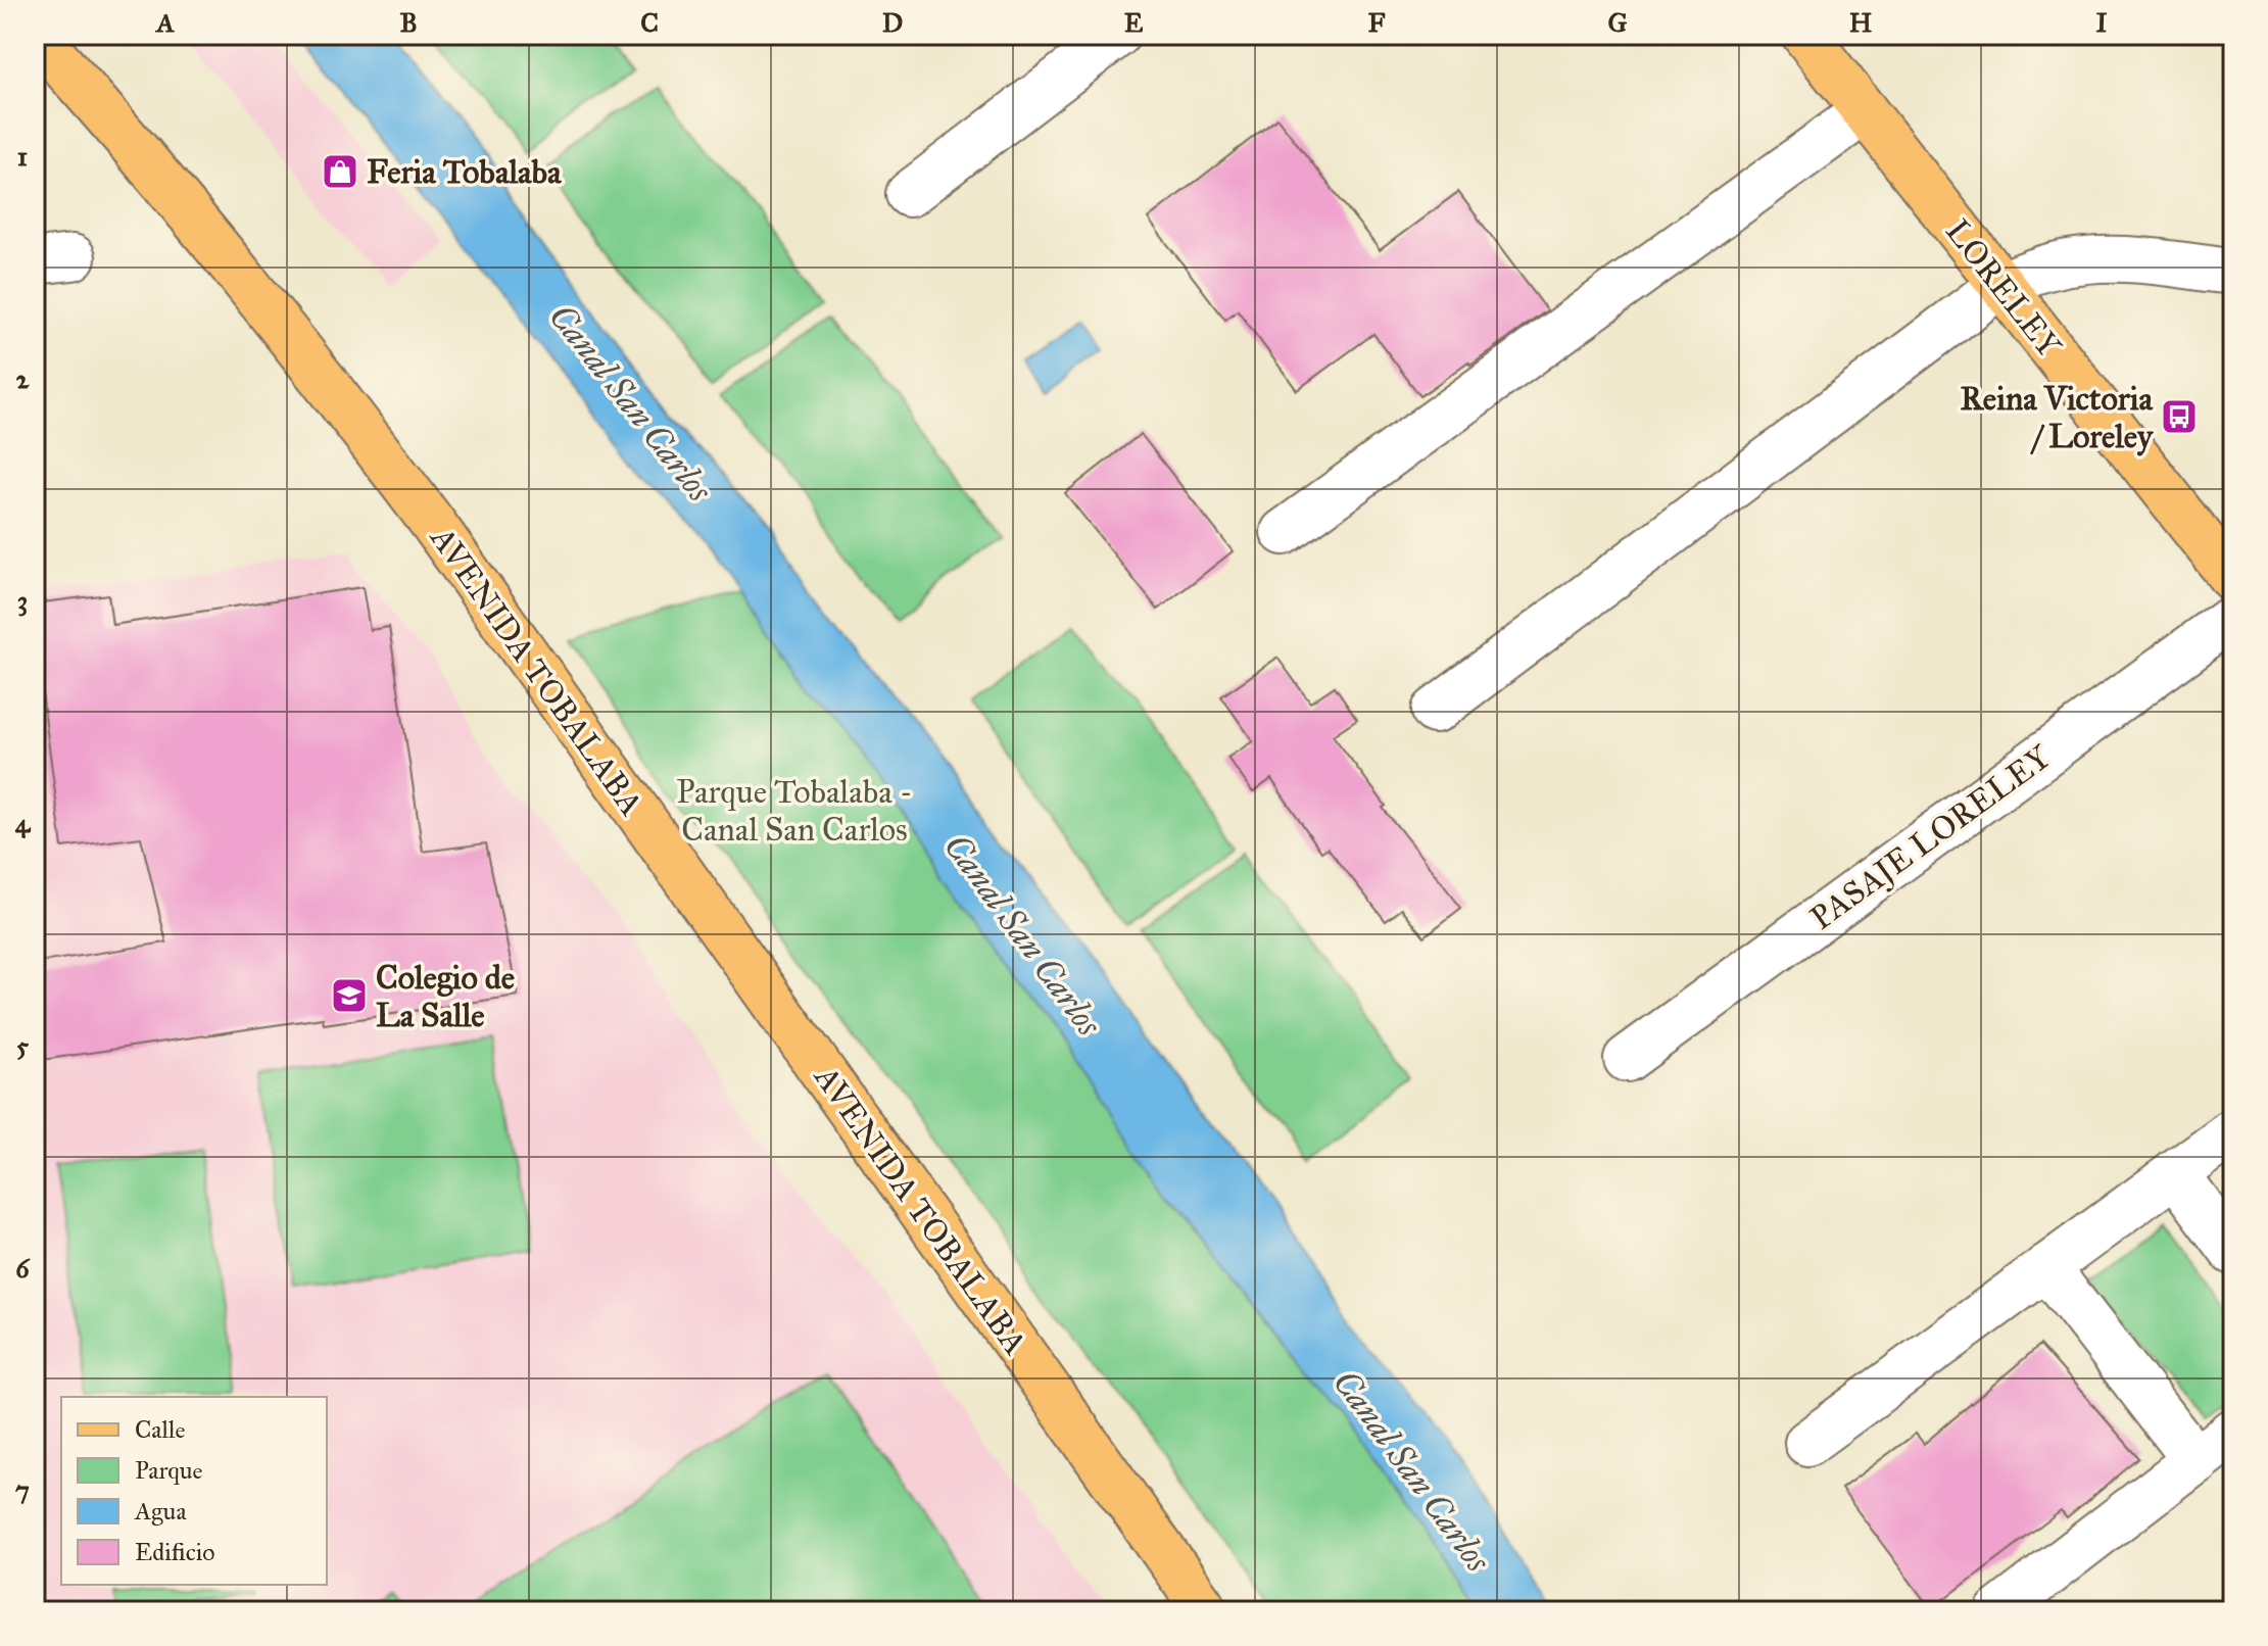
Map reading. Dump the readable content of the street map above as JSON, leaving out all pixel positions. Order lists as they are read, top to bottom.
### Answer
{
  "streets": {
    "main road": ["LORELEY", "AVENIDA TOBALABA"],
    "street": ["PASAJE LORELEY"]
  },
  "water": ["Canal San Carlos"],
  "parks": ["Parque Tobalaba - Canal San Carlos"],
  "places": {
    "shop": ["Feria Tobalaba"],
    "bus stop": ["Reina Victoria / Loreley"],
    "school or university": ["Colegio de La Salle"]
  },
  "legend": [
    "Calle",
    "Parque",
    "Agua",
    "Edificio"
  ],
  "grid": {
    "columns": [
      "A",
      "B",
      "C",
      "D",
      "E",
      "F",
      "G",
      "H",
      "I"
    ],
    "rows": [
      "1",
      "2",
      "3",
      "4",
      "5",
      "6",
      "7"
    ]
  }
}
